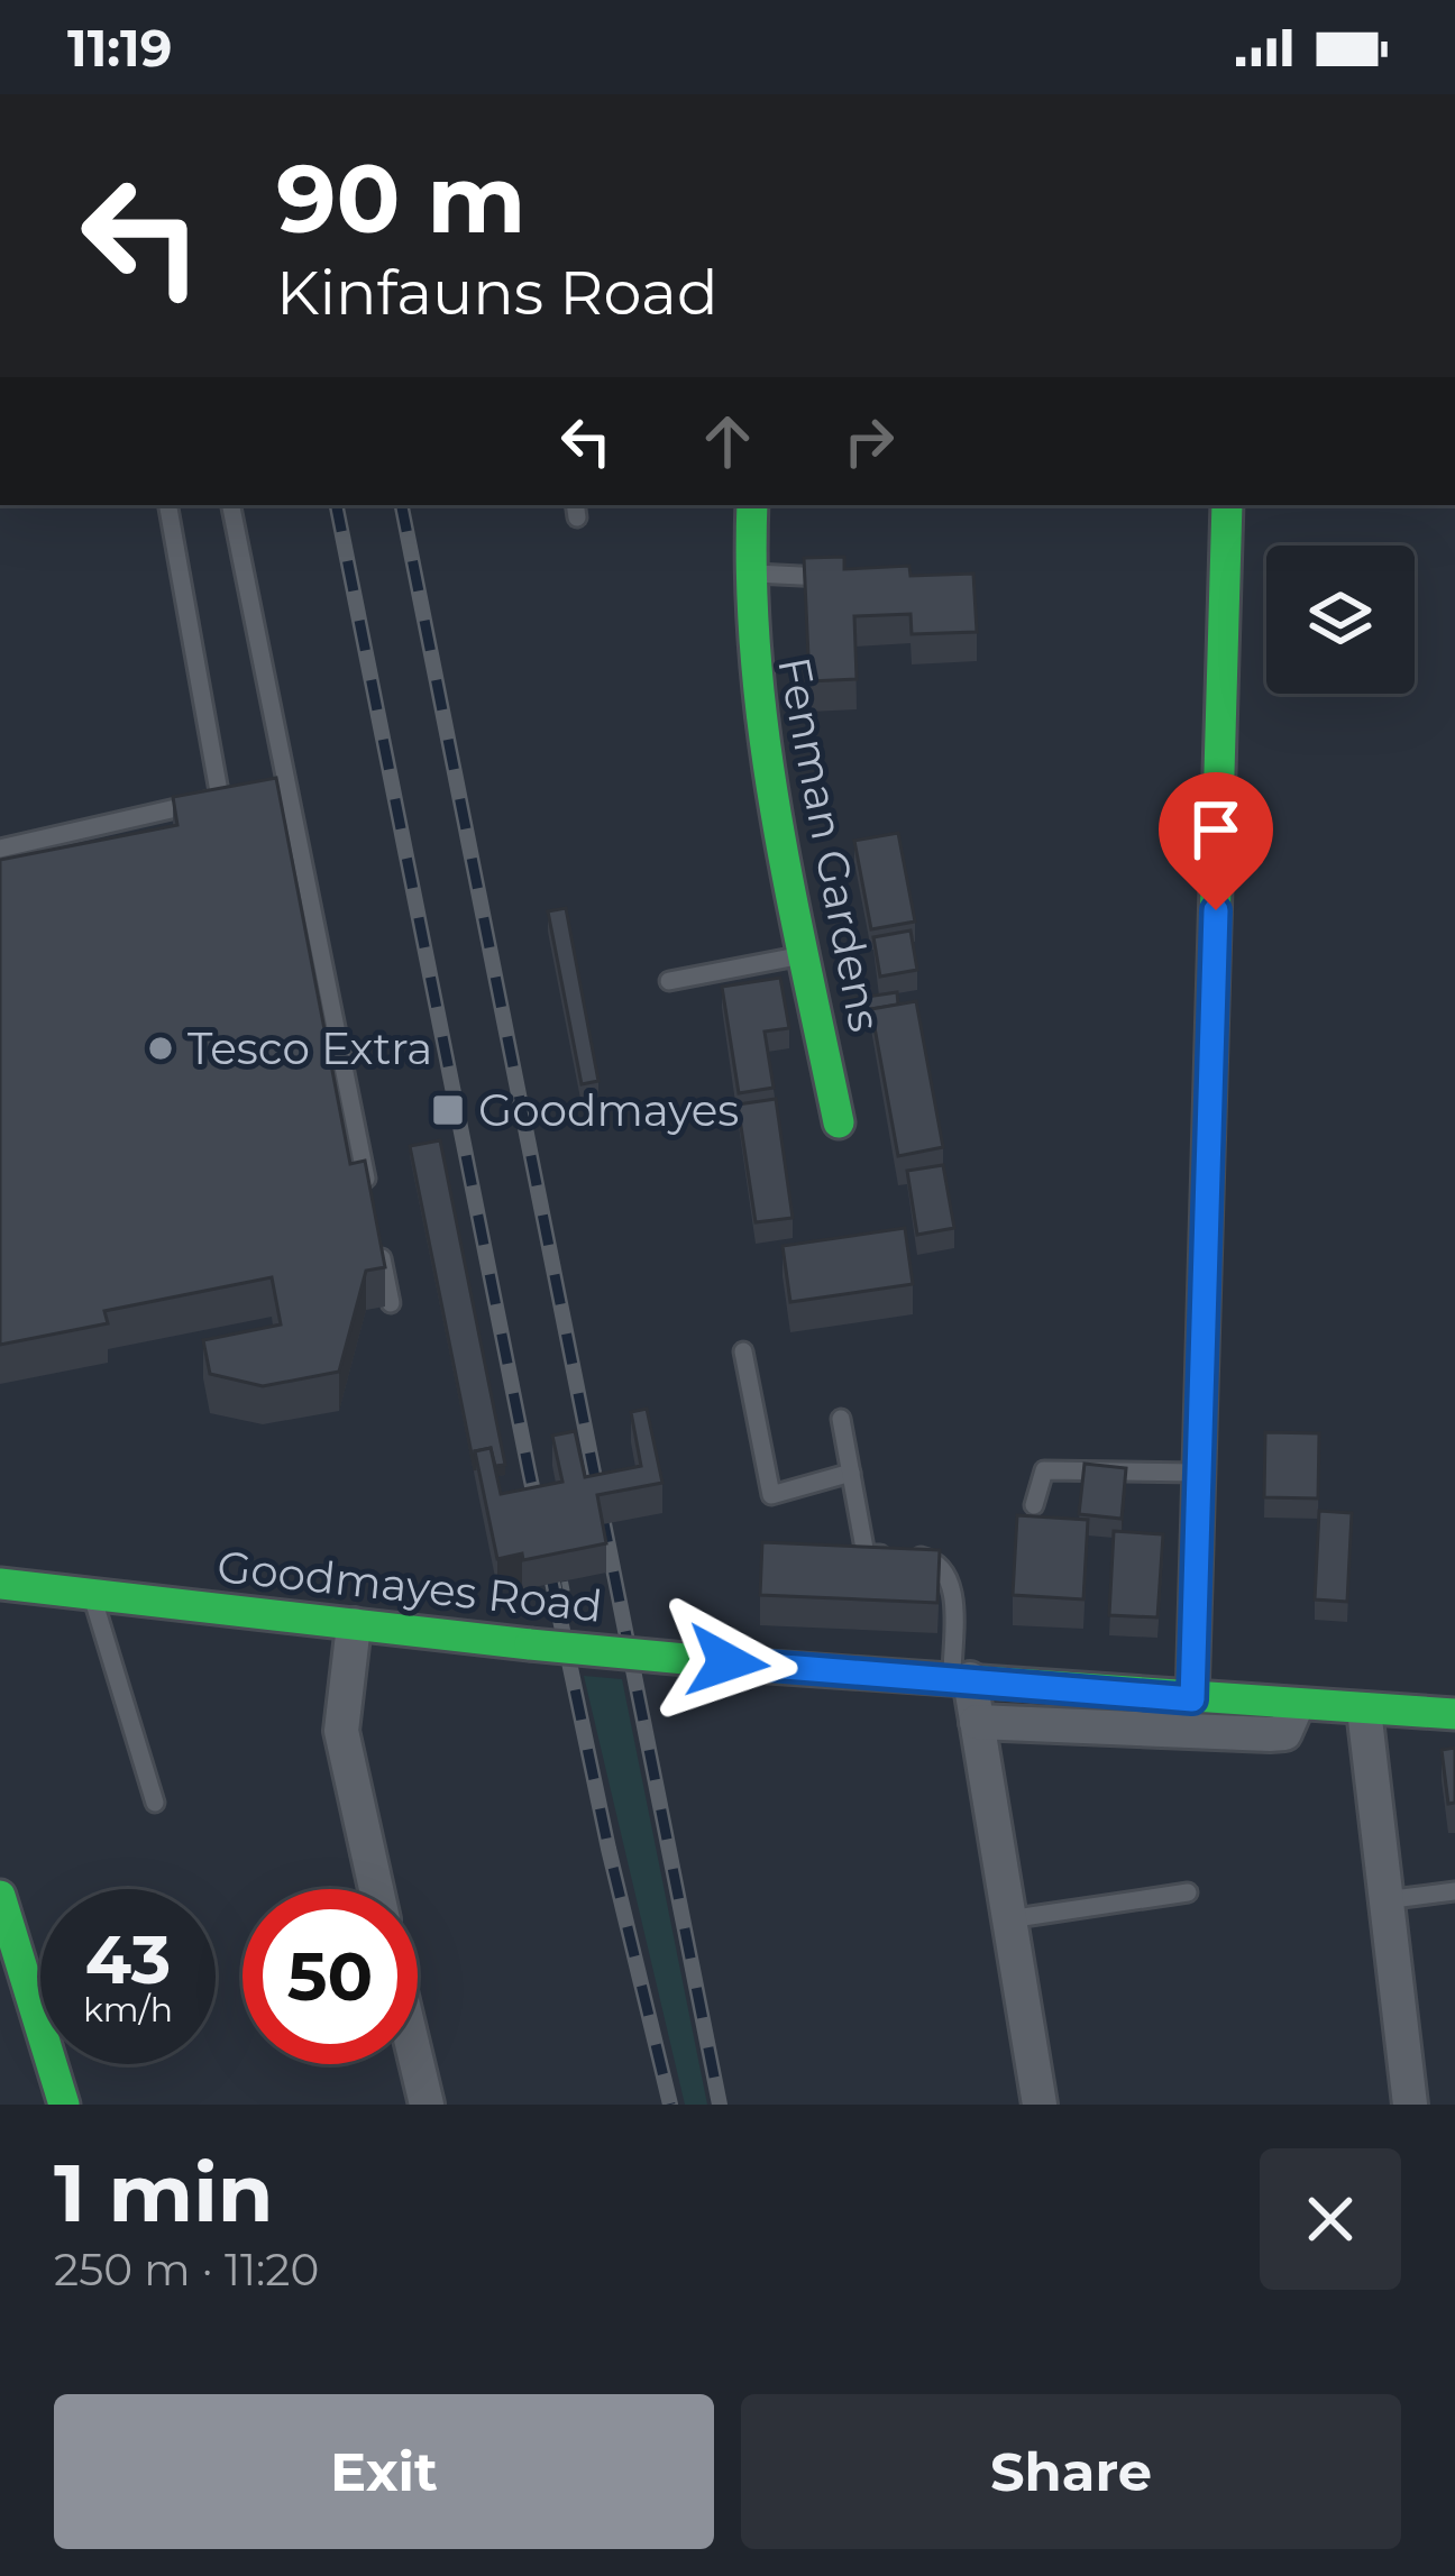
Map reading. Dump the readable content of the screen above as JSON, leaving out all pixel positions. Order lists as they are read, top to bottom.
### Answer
{
  "streets": {
    "street": ["Fenman Gardens", "Goodmayes Road"]
  },
  "places": {
    "other": ["Tesco Extra"],
    "transit": ["Goodmayes"]
  },
  "page": {
    "status": "11:19",
    "turn": ["90 m", "Kinfauns Road"],
    "speed": "43 km/h",
    "limit": "50",
    "heading": ["1 min", "250 m · 11:20"],
    "buttons": ["Exit", "Share"]
  }
}
